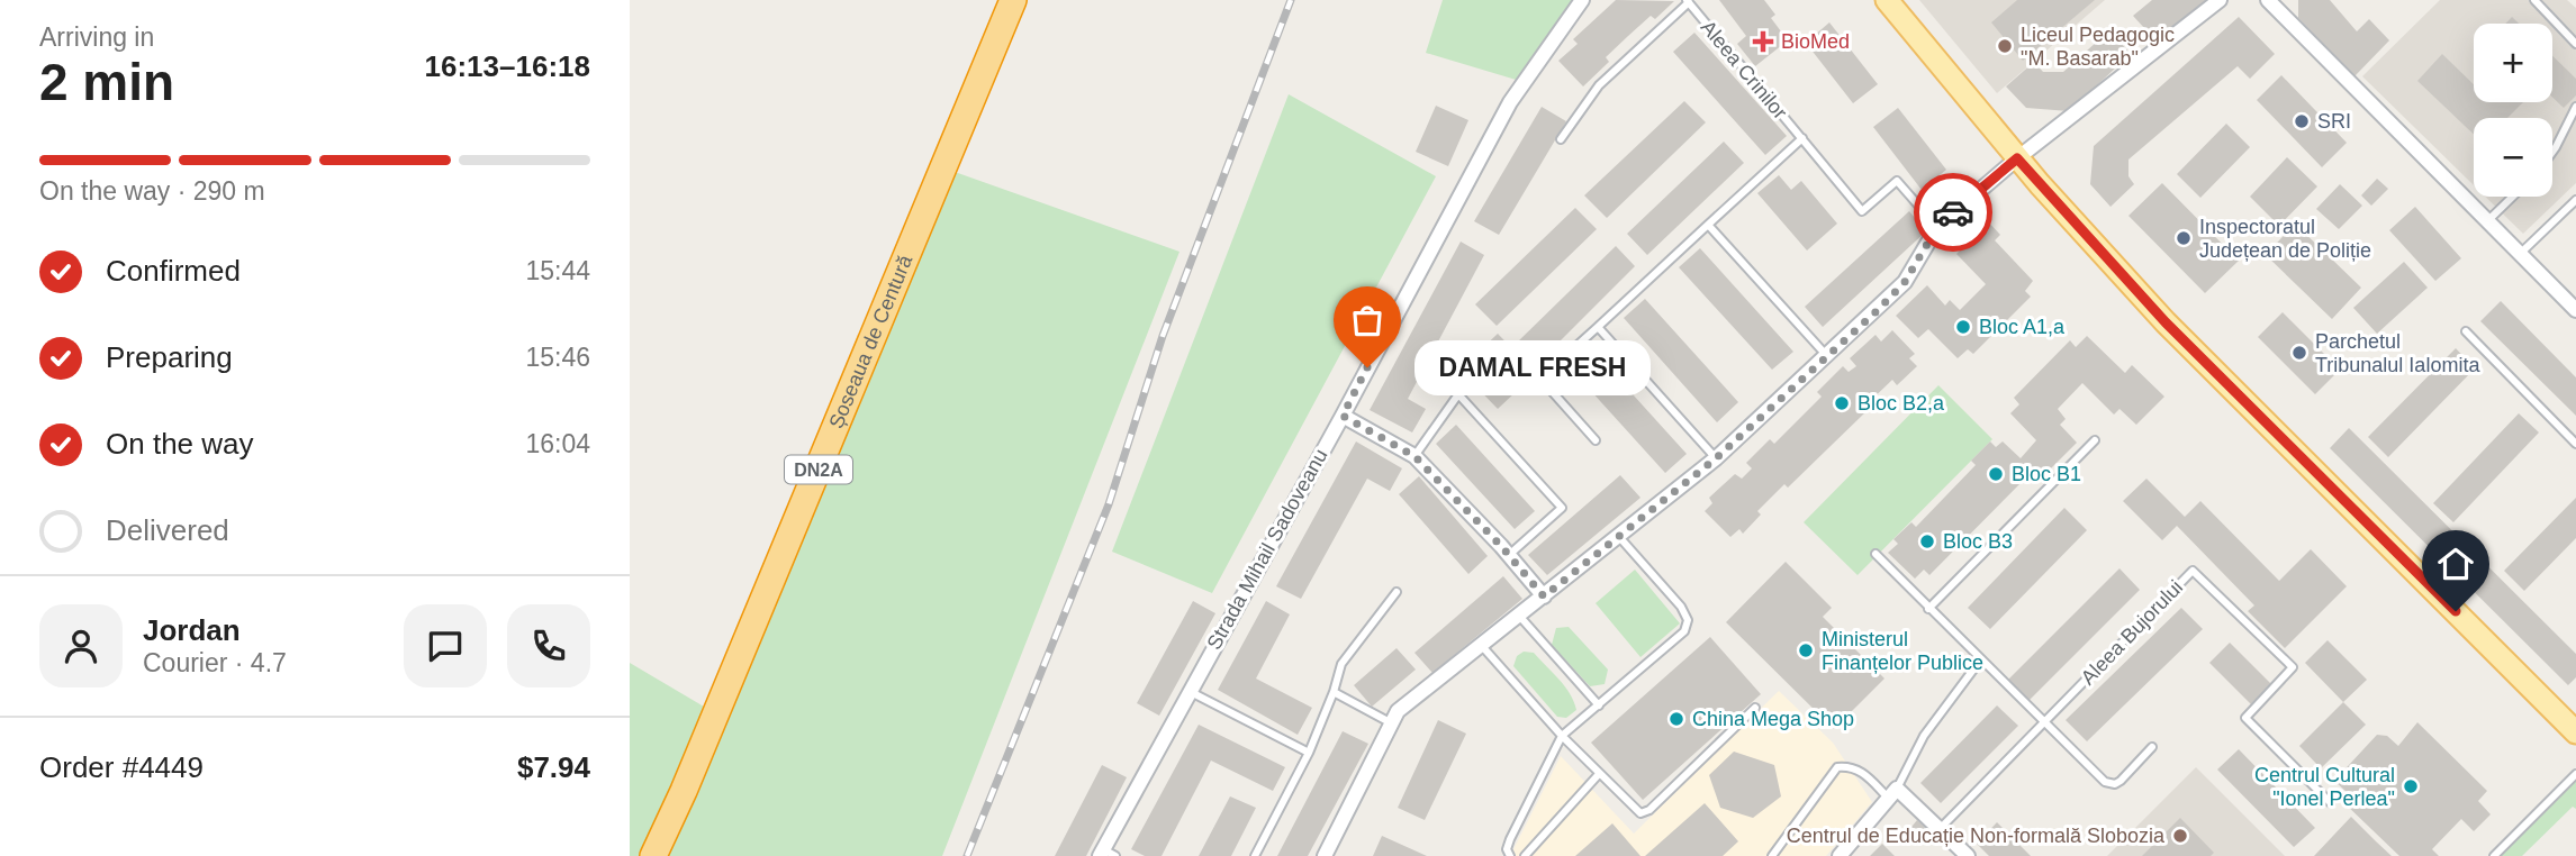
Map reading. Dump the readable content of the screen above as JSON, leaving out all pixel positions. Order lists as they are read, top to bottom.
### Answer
{
  "streets": {
    "highway": ["Șoseaua de Centură", "DN2A"],
    "street": ["Strada Mihail Sadoveanu"],
    "lane": ["Aleea Crinilor", "Aleea Bujorului"]
  },
  "places": {
    "health": ["BioMed"],
    "other": [
      "Liceul Pedagogic \"M. Basarab\"",
      "SRI",
      "Inspectoratul Județean de Poliție",
      "Bloc A1,a",
      "Parchetul Tribunalul Ialomita",
      "DAMAL FRESH",
      "Bloc B2,a",
      "Bloc B1",
      "Bloc B3",
      "Ministerul Finanțelor Publice",
      "China Mega Shop",
      "Centrul Cultural \"Ionel Perlea\"",
      "Centrul de Educație Non-formală Slobozia"
    ]
  },
  "page": {
    "heading": ["2 min", "Arriving in", "16:13–16:18"],
    "panel": [
      "Jordan",
      "Courier · 4.7",
      "Order #4449",
      "$7.94"
    ],
    "map_buttons": ["+", "−"],
    "bar": "On the way · 290 m",
    "list": [
      ["Confirmed", "15:44"],
      ["Preparing", "15:46"],
      ["On the way", "16:04"],
      "Delivered"
    ],
    "bubble": "DAMAL FRESH"
  }
}
